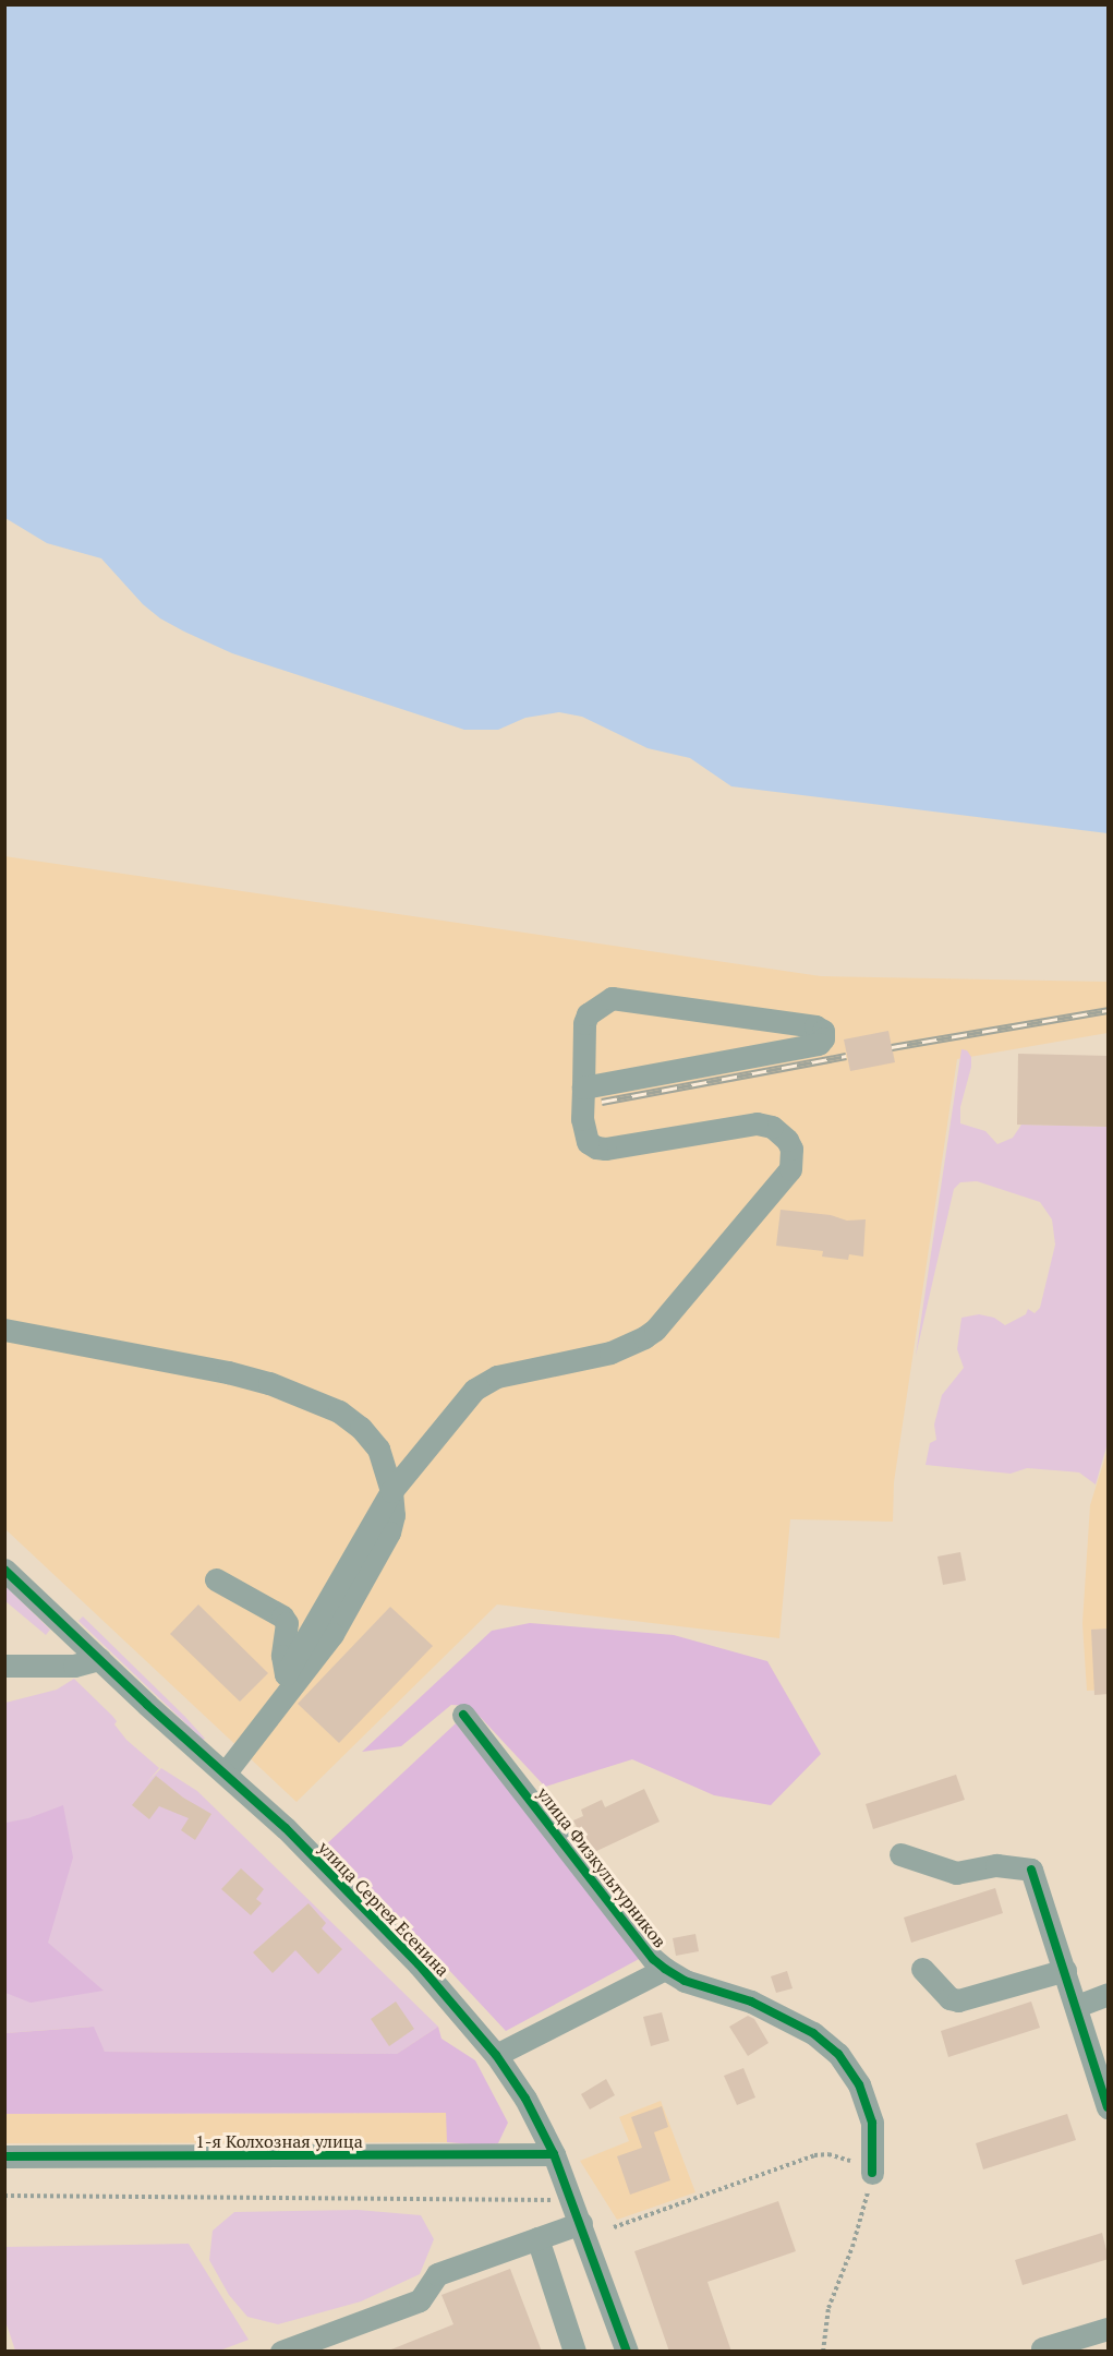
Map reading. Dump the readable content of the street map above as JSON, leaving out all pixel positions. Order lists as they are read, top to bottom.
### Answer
{
  "streets": {
    "street": ["улица Физкультурников", "улица Сергея Есенина", "1-я Колхозная улица"]
  },
  "crossings": [
    ["улица Сергея Есенина", "1-я Колхозная улица"]
  ]
}
